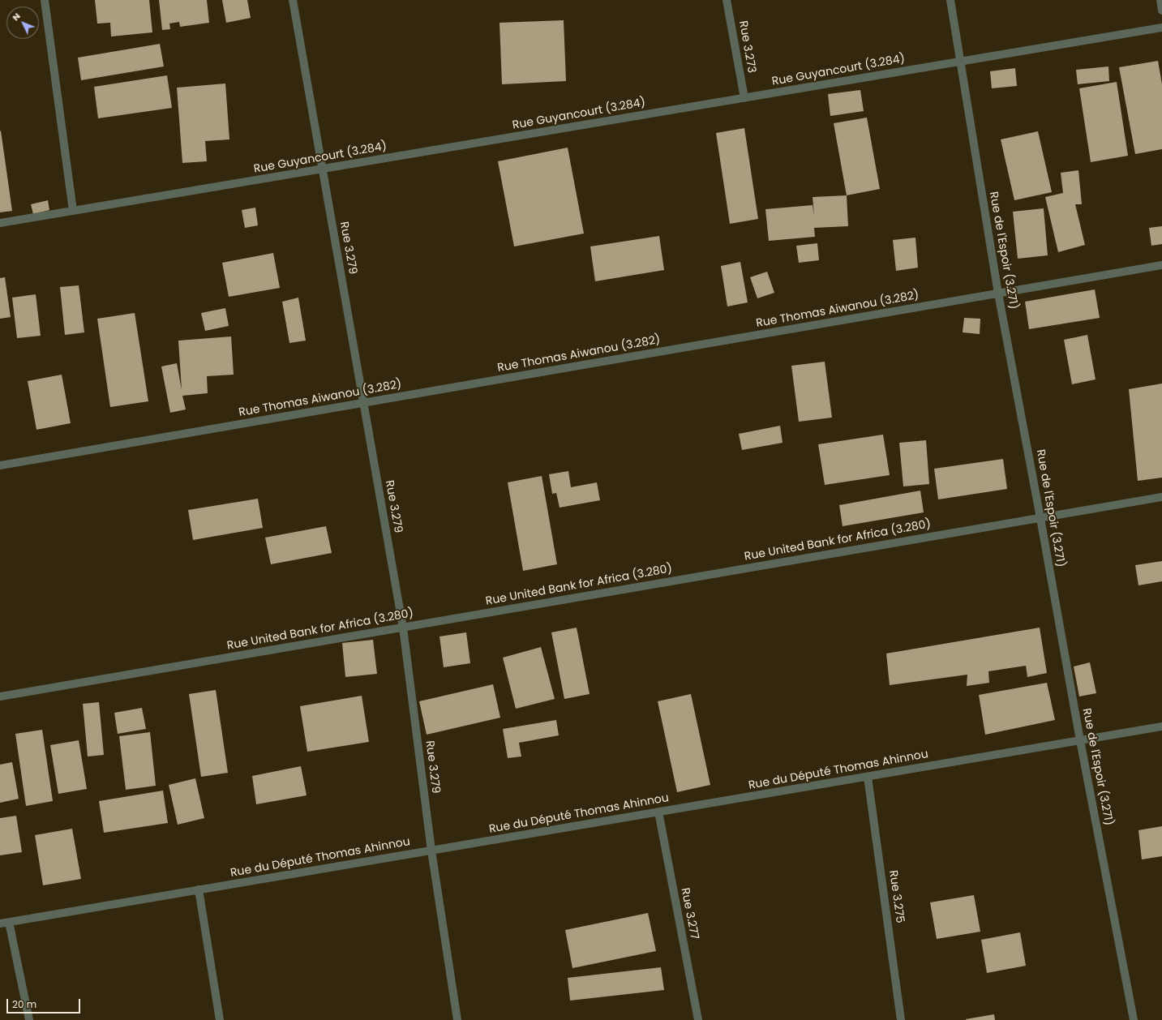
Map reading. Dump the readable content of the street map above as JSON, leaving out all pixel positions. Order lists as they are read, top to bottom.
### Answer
{
  "streets": {
    "street": [
      "Rue 3.273",
      "Rue Guyancourt (3.284)",
      "Rue 3.279",
      "Rue de l'Espoir (3.271)",
      "Rue Thomas Aiwanou (3.282)",
      "Rue United Bank for Africa (3.280)",
      "Rue du Député Thomas Ahinnou",
      "Rue 3.275",
      "Rue 3.277"
    ]
  },
  "crossings": [
    ["Rue 3.273", "Rue Guyancourt (3.284)"],
    ["Rue Guyancourt (3.284)", "Rue 3.279"],
    ["Rue Guyancourt (3.284)", "Rue de l'Espoir (3.271)"],
    ["Rue 3.279", "Rue Thomas Aiwanou (3.282)"],
    ["Rue 3.279", "Rue United Bank for Africa (3.280)"],
    ["Rue 3.279", "Rue du Député Thomas Ahinnou"],
    ["Rue de l'Espoir (3.271)", "Rue Thomas Aiwanou (3.282)"],
    ["Rue de l'Espoir (3.271)", "Rue United Bank for Africa (3.280)"],
    ["Rue de l'Espoir (3.271)", "Rue du Député Thomas Ahinnou"],
    ["Rue du Député Thomas Ahinnou", "Rue 3.275"],
    ["Rue du Député Thomas Ahinnou", "Rue 3.277"]
  ],
  "scale_bar": "20 m",
  "north": "top left"
}
